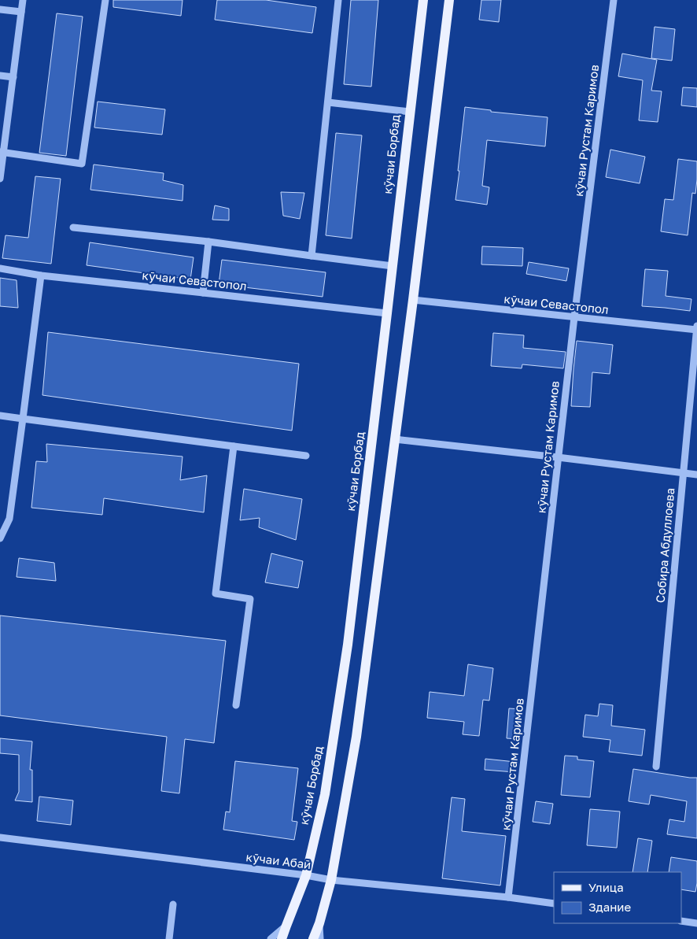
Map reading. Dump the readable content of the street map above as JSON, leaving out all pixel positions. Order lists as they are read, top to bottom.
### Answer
{
  "streets": {
    "main road": ["кӯчаи Борбад"],
    "street": [
      "кӯчаи Рустам Каримов",
      "кӯчаи Севастопол",
      "Собира Абдуллоева",
      "кӯчаи Абаӣ"
    ]
  },
  "crossings": [
    ["кӯчаи Рустам Каримов", "кӯчаи Севастопол"],
    ["кӯчаи Рустам Каримов", "кӯчаи Абаӣ"],
    ["кӯчаи Борбад", "кӯчаи Севастопол"],
    ["кӯчаи Борбад", "кӯчаи Абаӣ"],
    ["кӯчаи Севастопол", "Собира Абдуллоева"]
  ],
  "legend": ["Улица", "Здание"]
}
